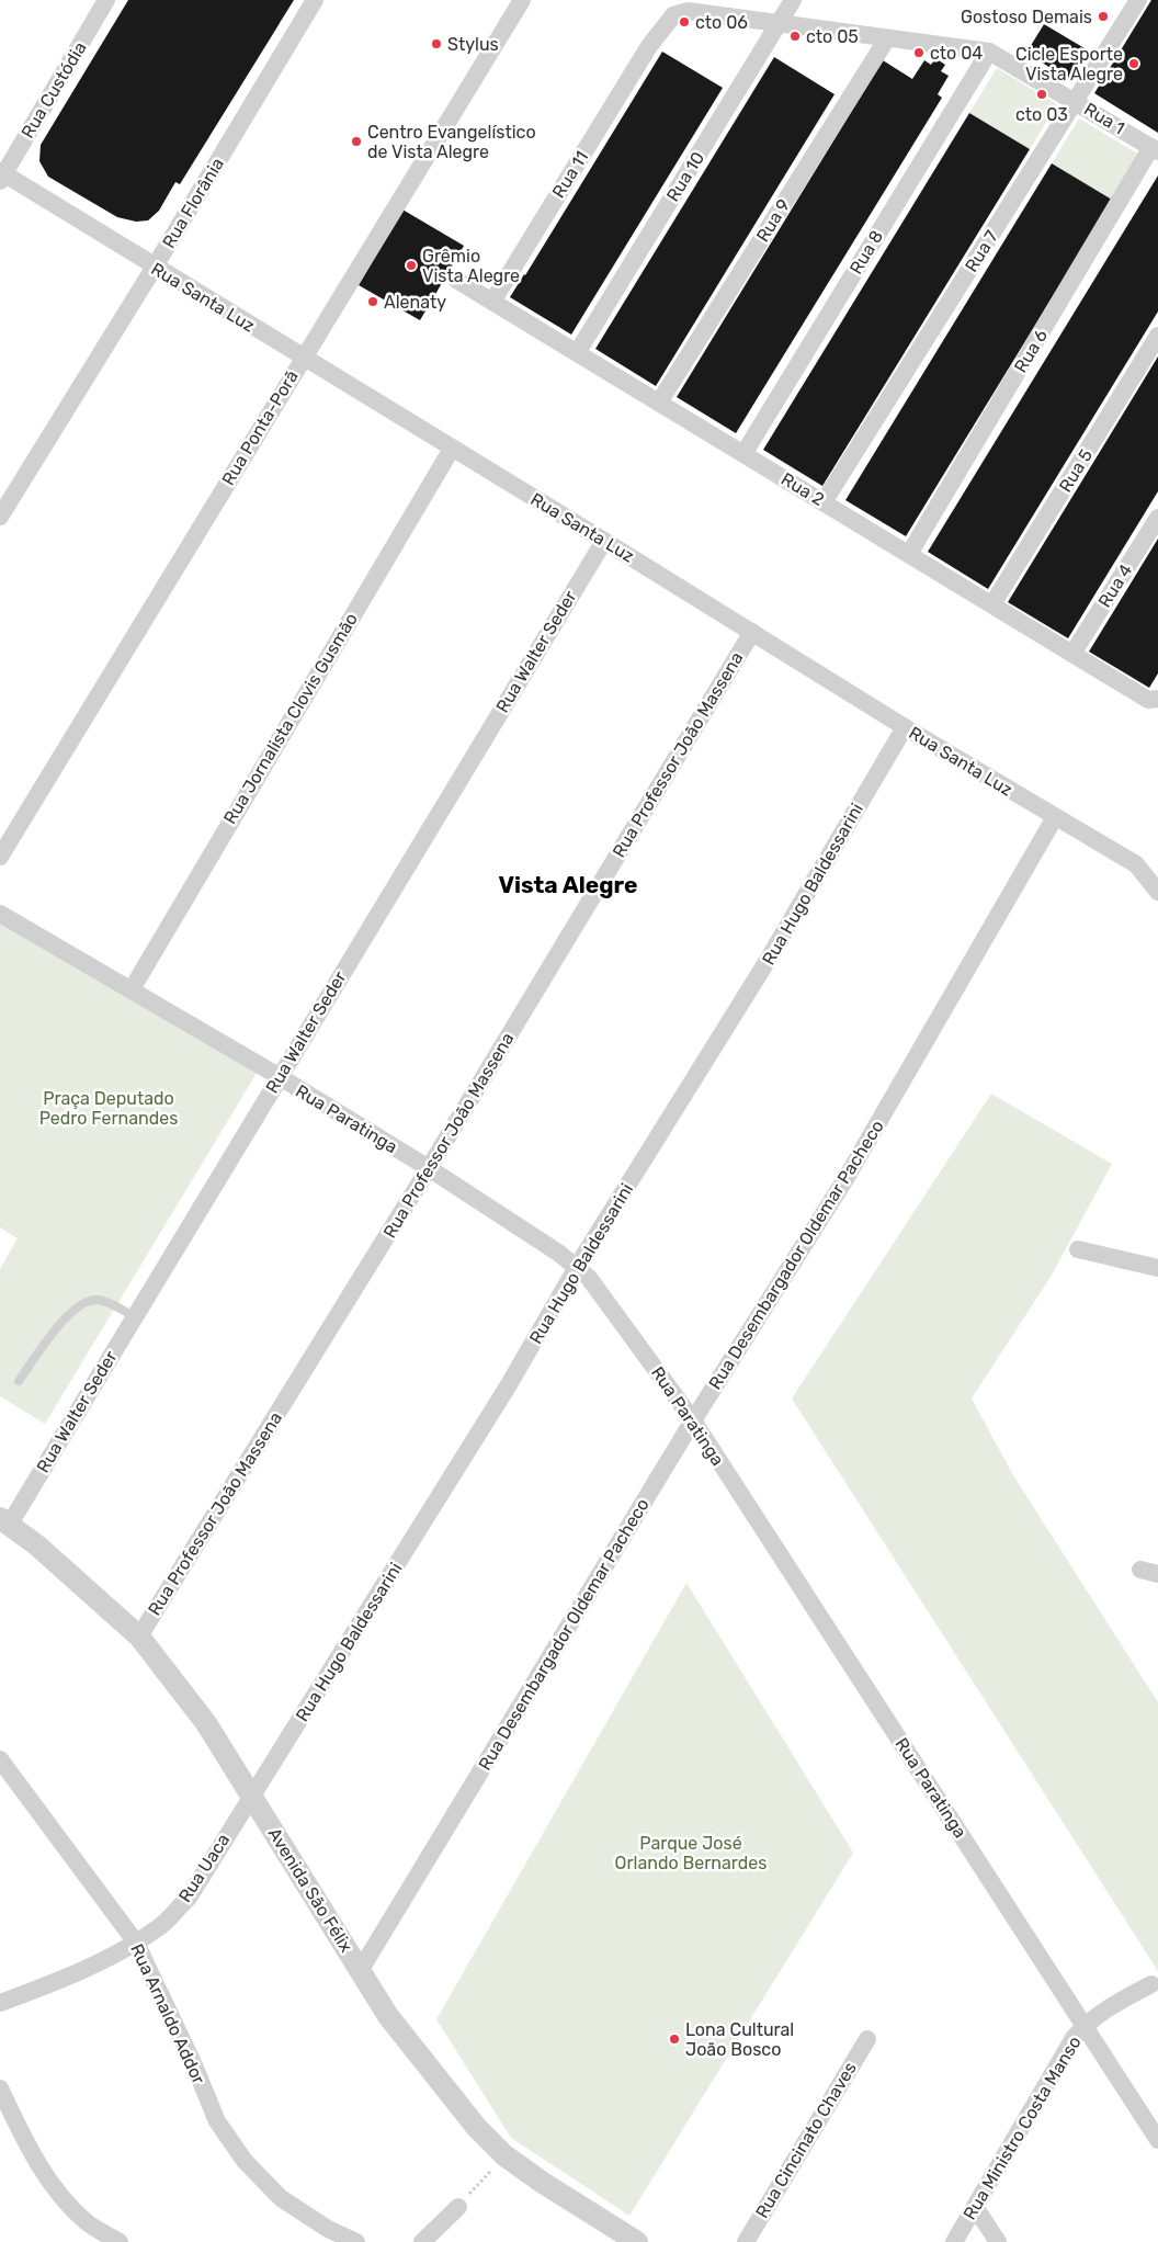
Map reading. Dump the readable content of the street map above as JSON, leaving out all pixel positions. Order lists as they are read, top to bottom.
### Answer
{
  "streets": {
    "street": [
      "Rua Custódia",
      "Rua 1",
      "Rua 11",
      "Rua 10",
      "Rua Florânia",
      "Rua 9",
      "Rua 7",
      "Rua 8",
      "Rua Santa Luz",
      "Rua 6",
      "Rua Ponta-Porã",
      "Rua 5",
      "Rua 2",
      "Rua 4",
      "Rua Walter Seder",
      "Rua Jornalista Clovis Gusmão",
      "Rua Professor João Massena",
      "Rua Hugo Baldessarini",
      "Rua Paratinga",
      "Rua Desembargador Oldemar Pacheco",
      "Rua Uaca",
      "Avenida São Félix",
      "Rua Arnaldo Addor",
      "Rua Ministro Costa Manso",
      "Rua Cincinato Chaves"
    ]
  },
  "crossings": [
    ["Rua Custódia", "Rua Santa Luz"],
    ["Rua 1", "Rua 11"],
    ["Rua 1", "Rua 10"],
    ["Rua 1", "Rua 9"],
    ["Rua 1", "Rua 7"],
    ["Rua 1", "Rua 8"],
    ["Rua 1", "Rua 6"],
    ["Rua 11", "Rua 2"],
    ["Rua 10", "Rua 2"],
    ["Rua Florânia", "Rua Santa Luz"],
    ["Rua 9", "Rua 2"],
    ["Rua 7", "Rua 2"],
    ["Rua 8", "Rua 2"],
    ["Rua Santa Luz", "Rua Ponta-Porã"],
    ["Rua Santa Luz", "Rua Walter Seder"],
    ["Rua Santa Luz", "Rua Jornalista Clovis Gusmão"],
    ["Rua Santa Luz", "Rua Professor João Massena"],
    ["Rua Santa Luz", "Rua Hugo Baldessarini"],
    ["Rua Santa Luz", "Rua Desembargador Oldemar Pacheco"],
    ["Rua 6", "Rua 2"],
    ["Rua 5", "Rua 2"],
    ["Rua 2", "Rua 4"],
    ["Rua Walter Seder", "Rua Paratinga"],
    ["Rua Walter Seder", "Avenida São Félix"],
    ["Rua Jornalista Clovis Gusmão", "Rua Paratinga"],
    ["Rua Professor João Massena", "Rua Paratinga"],
    ["Rua Professor João Massena", "Avenida São Félix"],
    ["Rua Hugo Baldessarini", "Rua Paratinga"],
    ["Rua Hugo Baldessarini", "Rua Uaca"],
    ["Rua Hugo Baldessarini", "Avenida São Félix"],
    ["Rua Paratinga", "Rua Desembargador Oldemar Pacheco"],
    ["Rua Paratinga", "Rua Ministro Costa Manso"],
    ["Rua Desembargador Oldemar Pacheco", "Avenida São Félix"],
    ["Rua Uaca", "Avenida São Félix"],
    ["Rua Uaca", "Rua Arnaldo Addor"]
  ],
  "districts": ["Vista Alegre"],
  "parks": ["Praça Deputado Pedro Fernandes", "Parque José Orlando Bernardes"],
  "places": [
    "Gostoso Demais",
    "cto 06",
    "cto 05",
    "Stylus",
    "cto 04",
    "Cicle Esporte Vista Alegre",
    "cto 03",
    "Centro Evangelístico de Vista Alegre",
    "Grêmio Vista Alegre",
    "Alenaty",
    "Lona Cultural João Bosco"
  ]
}
